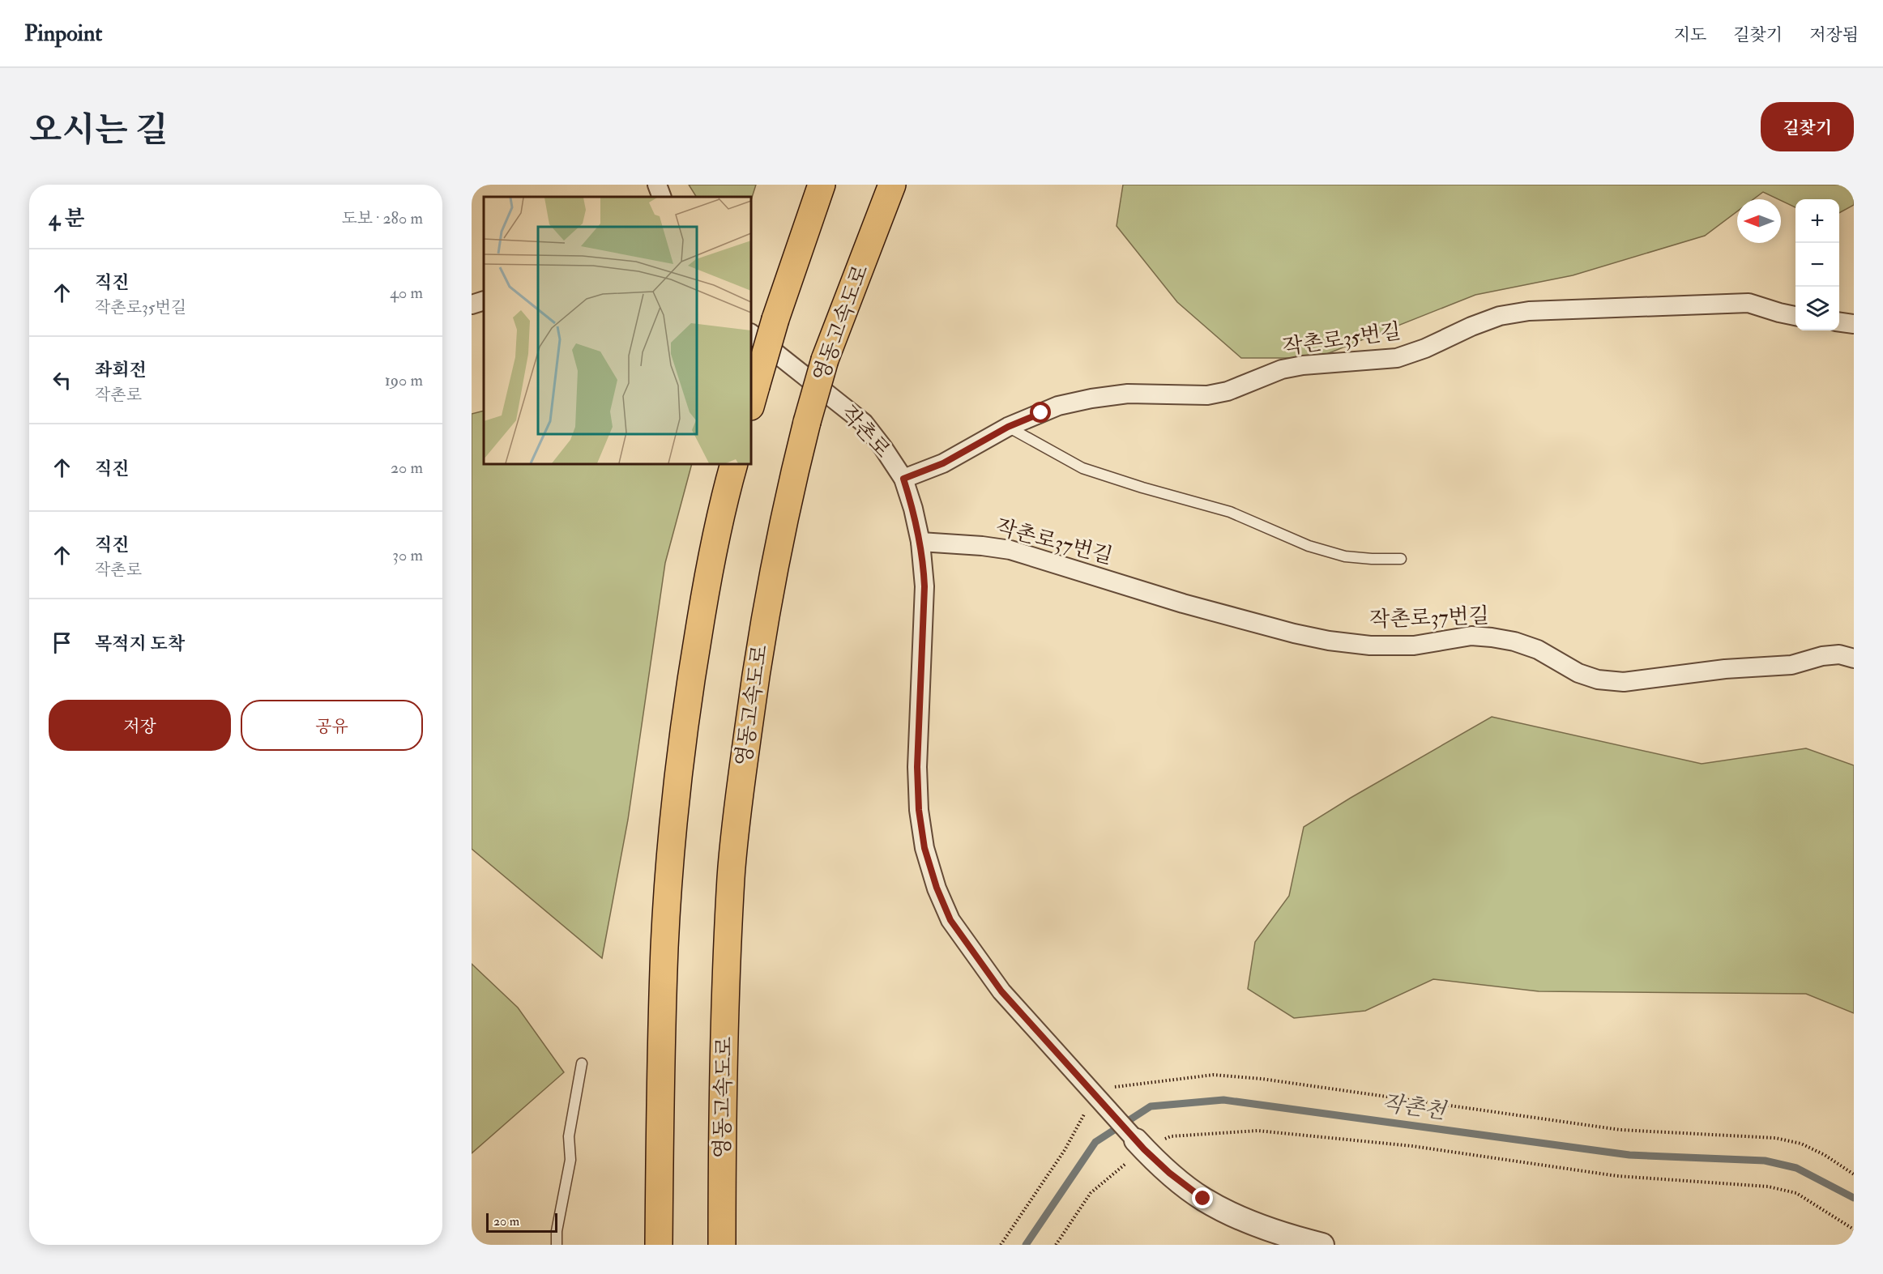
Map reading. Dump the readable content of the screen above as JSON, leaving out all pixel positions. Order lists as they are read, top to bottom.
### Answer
{
  "streets": {
    "highway": ["영동고속도로"],
    "street": ["작촌로35번길", "작촌로", "작촌로37번길"]
  },
  "crossings": [
    ["작촌로35번길", "작촌로"],
    ["작촌로", "작촌로37번길"]
  ],
  "water": ["작촌천"],
  "scale_bar": "20 m",
  "north": "left",
  "page": {
    "header": "Pinpoint",
    "nav": ["지도", "길찾기", "저장됨"],
    "title": "오시는 길",
    "buttons": [
      "길찾기",
      ["저장", "공유"]
    ],
    "heading": ["4 분", "도보 · 280 m"],
    "map_buttons": ["+", "−"],
    "list": [
      ["직진", "작촌로35번길", "40 m"],
      ["좌회전", "작촌로", "190 m"],
      ["직진", "20 m"],
      ["직진", "작촌로", "30 m"],
      "목적지 도착"
    ],
    "scale": "20 m"
  }
}
